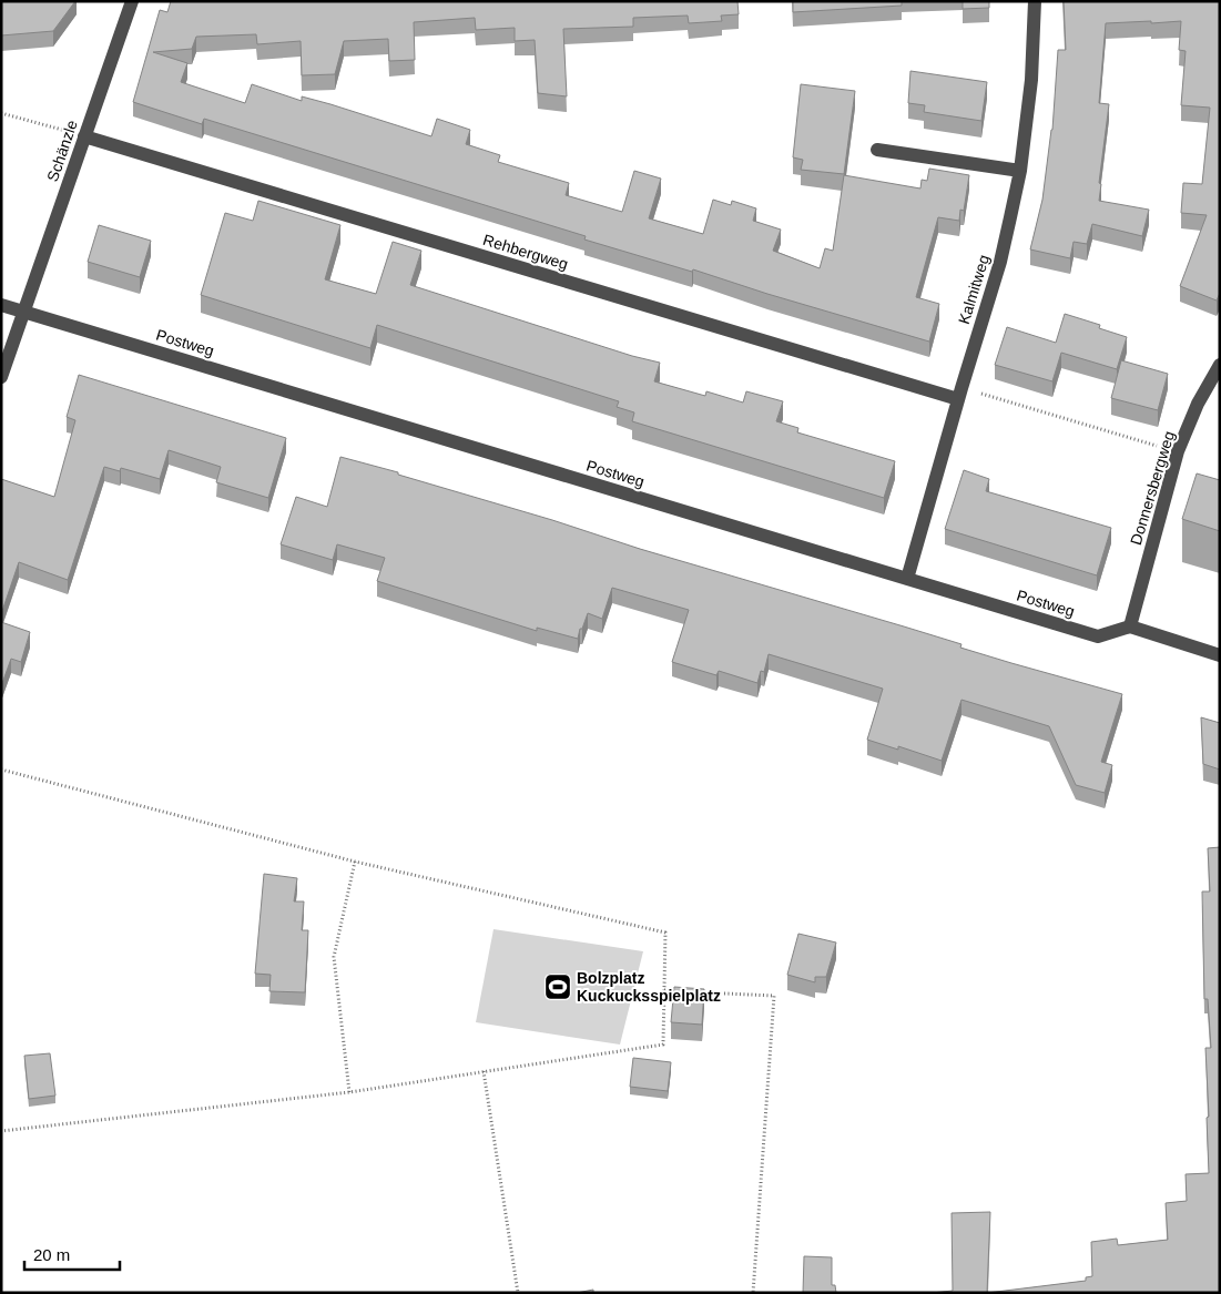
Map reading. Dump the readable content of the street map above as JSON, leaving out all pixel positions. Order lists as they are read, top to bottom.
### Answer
{
  "streets": {
    "street": [
      "Schänzle",
      "Rehbergweg",
      "Kalmitweg",
      "Postweg",
      "Donnersbergweg"
    ]
  },
  "crossings": [
    ["Schänzle", "Rehbergweg"],
    ["Schänzle", "Postweg"],
    ["Rehbergweg", "Kalmitweg"],
    ["Kalmitweg", "Postweg"],
    ["Postweg", "Donnersbergweg"]
  ],
  "places": {
    "sports": ["Bolzplatz Kuckucksspielplatz"]
  },
  "scale_bar": "20 m"
}
